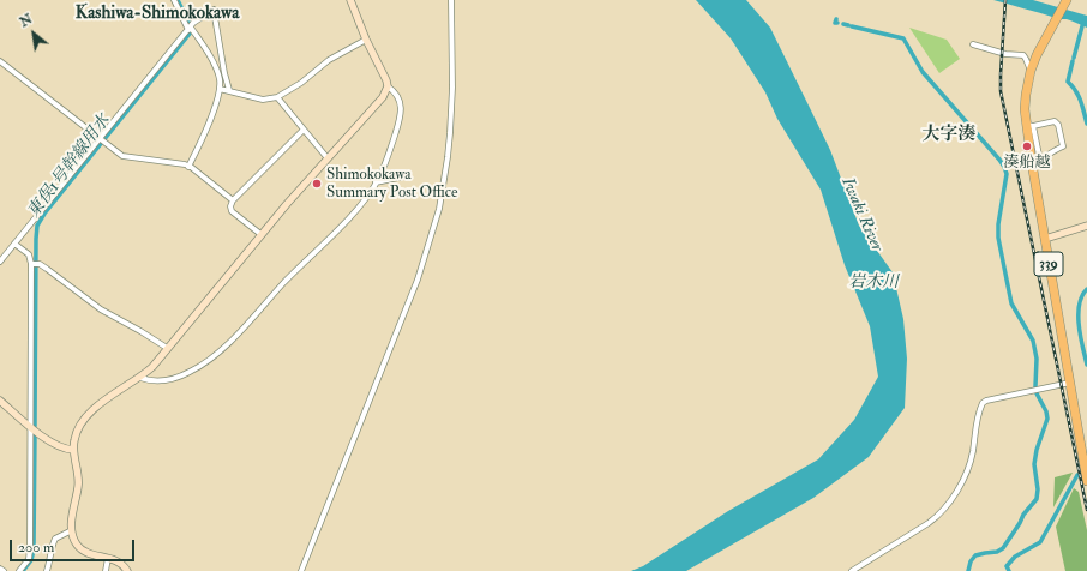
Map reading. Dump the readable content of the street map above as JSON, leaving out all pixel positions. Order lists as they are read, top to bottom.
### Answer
{
  "streets": {
    "highway": ["339"]
  },
  "districts": ["Kashiwa-Shimokokawa", "大字湊"],
  "water": ["東俣1号幹線用水", "Iwaki River", "岩木川"],
  "places": ["湊船越", "Shimokokawa Summary Post Office"],
  "scale_bar": "200 m",
  "north": "top left"
}
